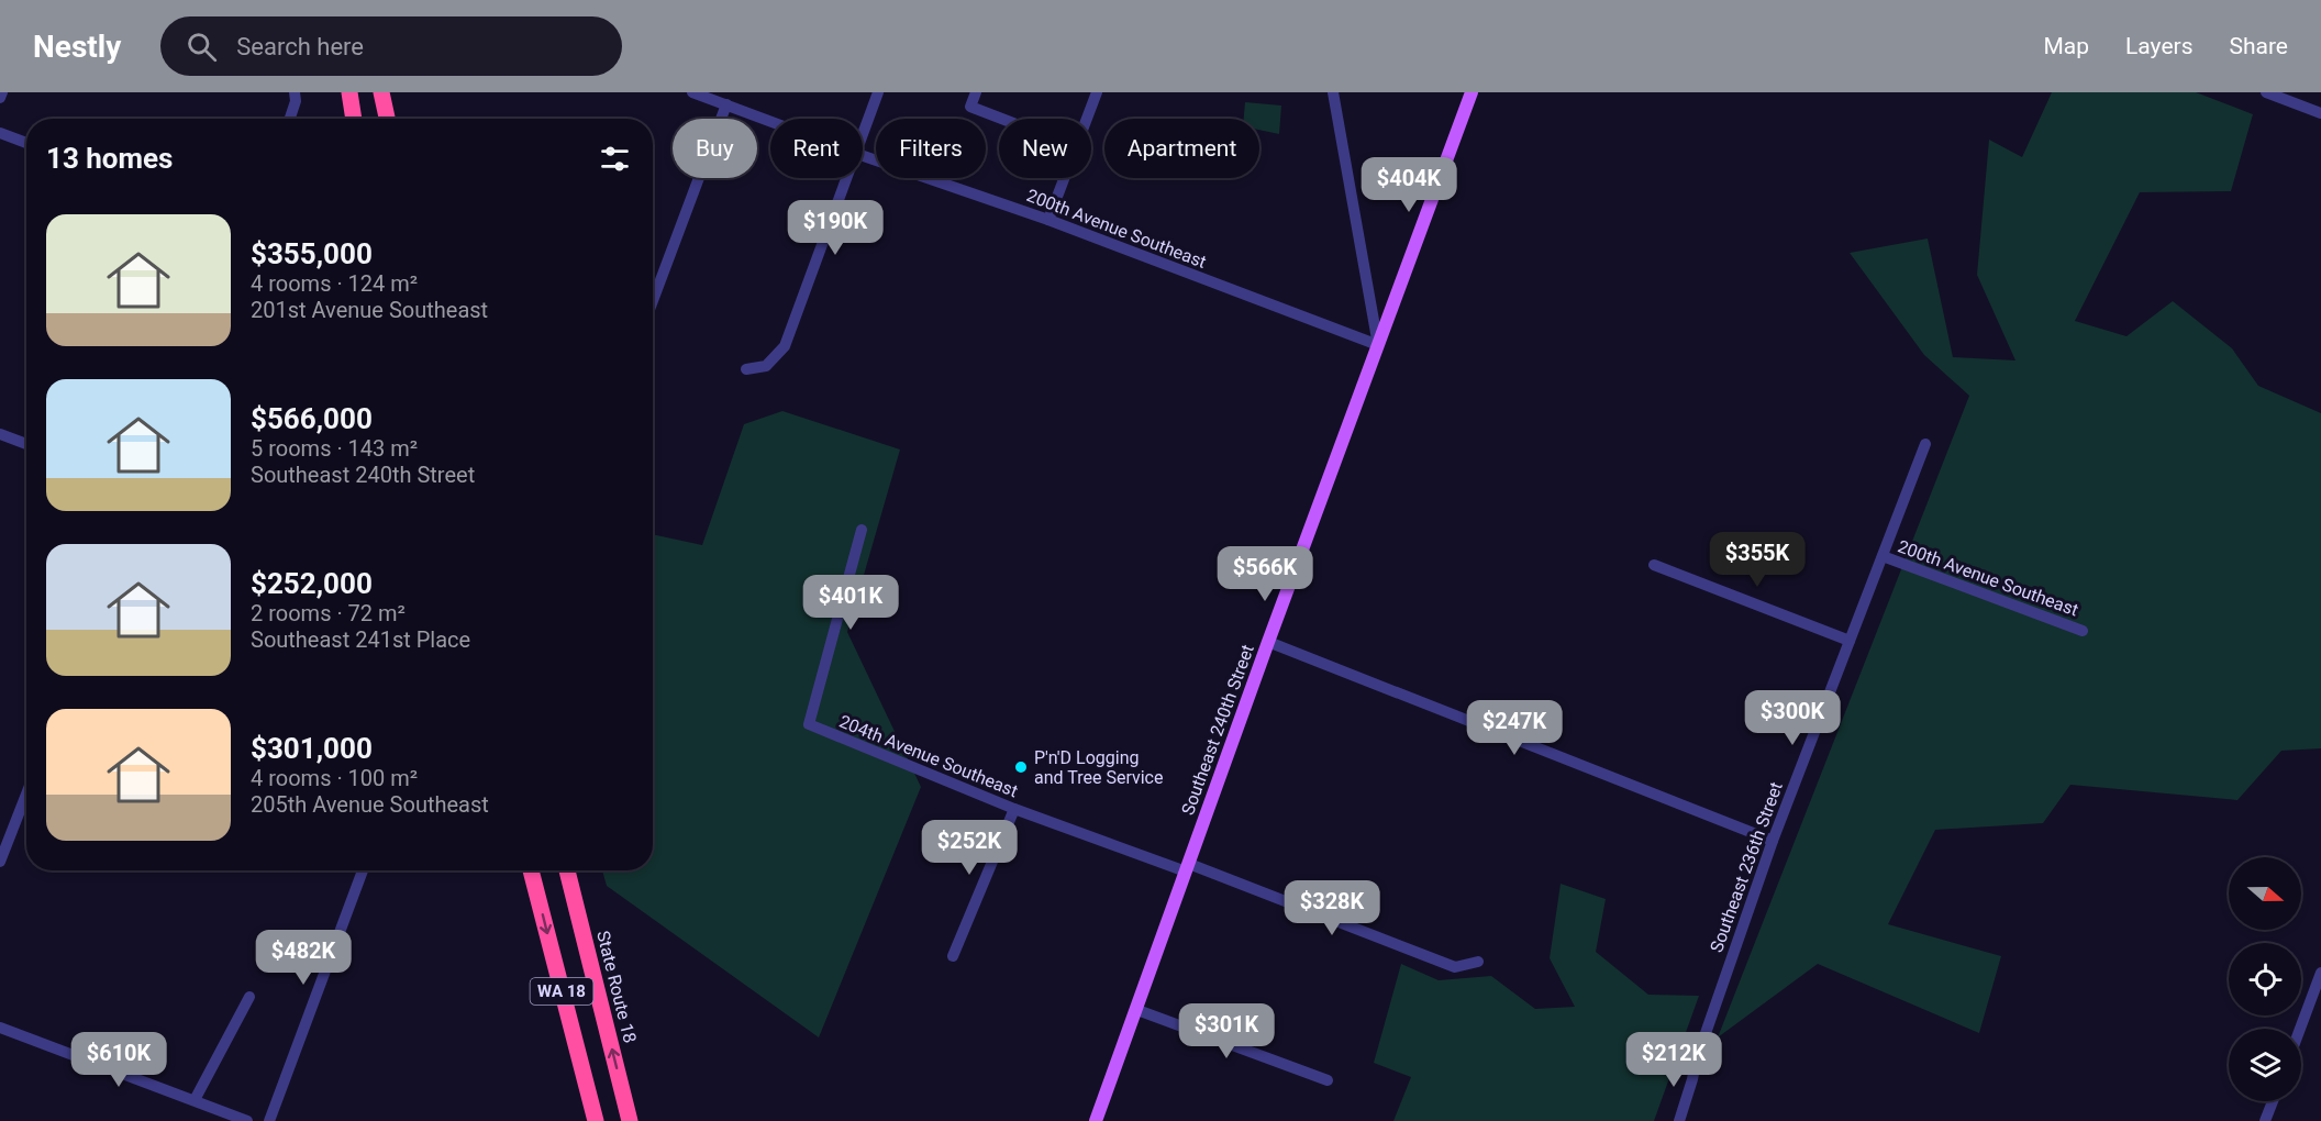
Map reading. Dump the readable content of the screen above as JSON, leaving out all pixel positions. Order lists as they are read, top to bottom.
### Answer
{
  "streets": {
    "highway": ["State Route 18", "WA 18"],
    "main road": ["Southeast 240th Street"],
    "street": ["200th Avenue Southeast", "204th Avenue Southeast", "Southeast 236th Street"]
  },
  "crossings": [
    ["200th Avenue Southeast", "Southeast 240th Street"],
    ["200th Avenue Southeast", "Southeast 236th Street"],
    ["Southeast 240th Street", "204th Avenue Southeast"]
  ],
  "places": ["P'n'D Logging and Tree Service"],
  "north": "right",
  "page": {
    "header": "Nestly",
    "search": "Search here",
    "nav": ["Map", "Layers", "Share"],
    "chip": [
      "Buy",
      "Rent",
      "Filters",
      "New",
      "Apartment"
    ],
    "heading": "13 homes",
    "price": [
      "$404K",
      "$190K",
      "$355K",
      "$566K",
      "$401K",
      "$300K",
      "$247K",
      "$252K",
      "$328K",
      "$482K",
      "$301K",
      "$610K",
      "$212K"
    ],
    "list": [
      {
        "name": "$355,000",
        "note": "4 rooms · 124 m² · 201st Avenue Southeast"
      },
      {
        "name": "$566,000",
        "note": "5 rooms · 143 m² · Southeast 240th Street"
      },
      {
        "name": "$252,000",
        "note": "2 rooms · 72 m² · Southeast 241st Place"
      },
      {
        "name": "$301,000",
        "note": "4 rooms · 100 m² · 205th Avenue Southeast"
      }
    ]
  }
}
